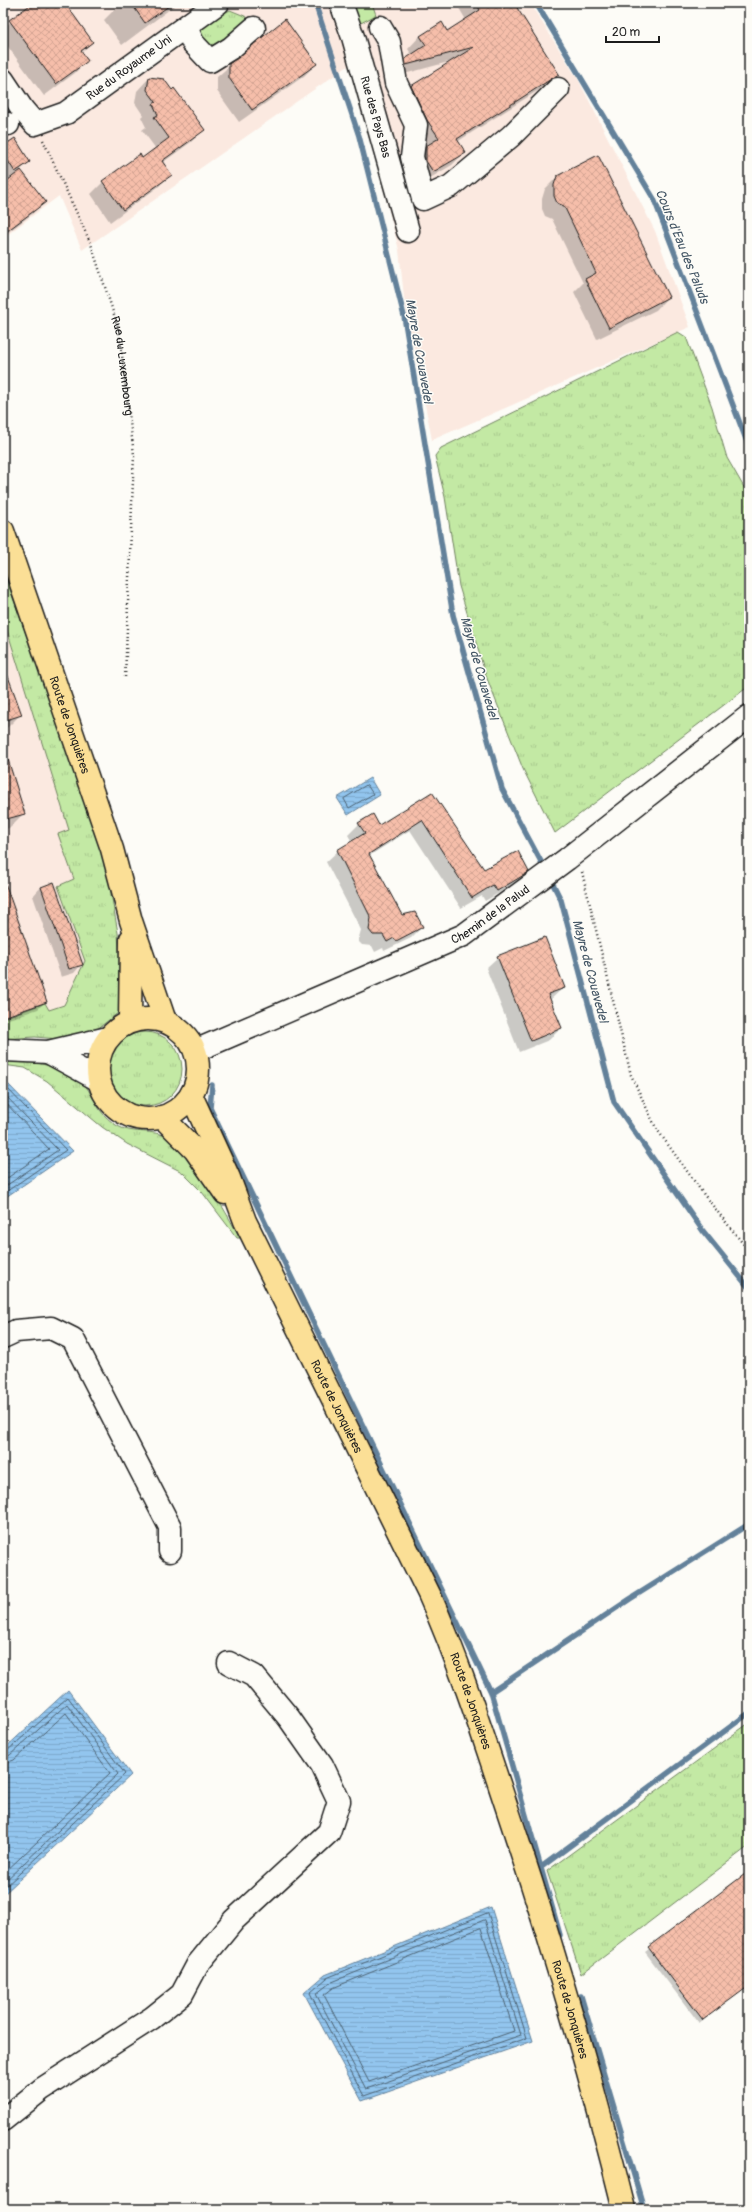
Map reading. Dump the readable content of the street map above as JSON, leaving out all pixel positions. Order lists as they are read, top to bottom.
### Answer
{
  "streets": {
    "main road": ["Route de Jonquières"],
    "street": ["Rue du Royaume Uni", "Rue des Pays Bas", "Chemin de la Palud"],
    "path": ["Rue du Luxembourg"]
  },
  "crossings": [
    ["Rue du Royaume Uni", "Rue du Luxembourg"],
    ["Route de Jonquières", "Chemin de la Palud"]
  ],
  "water": ["Cours d'Eau des Paluds", "Mayre de Couavedel"],
  "scale_bar": "20 m"
}
